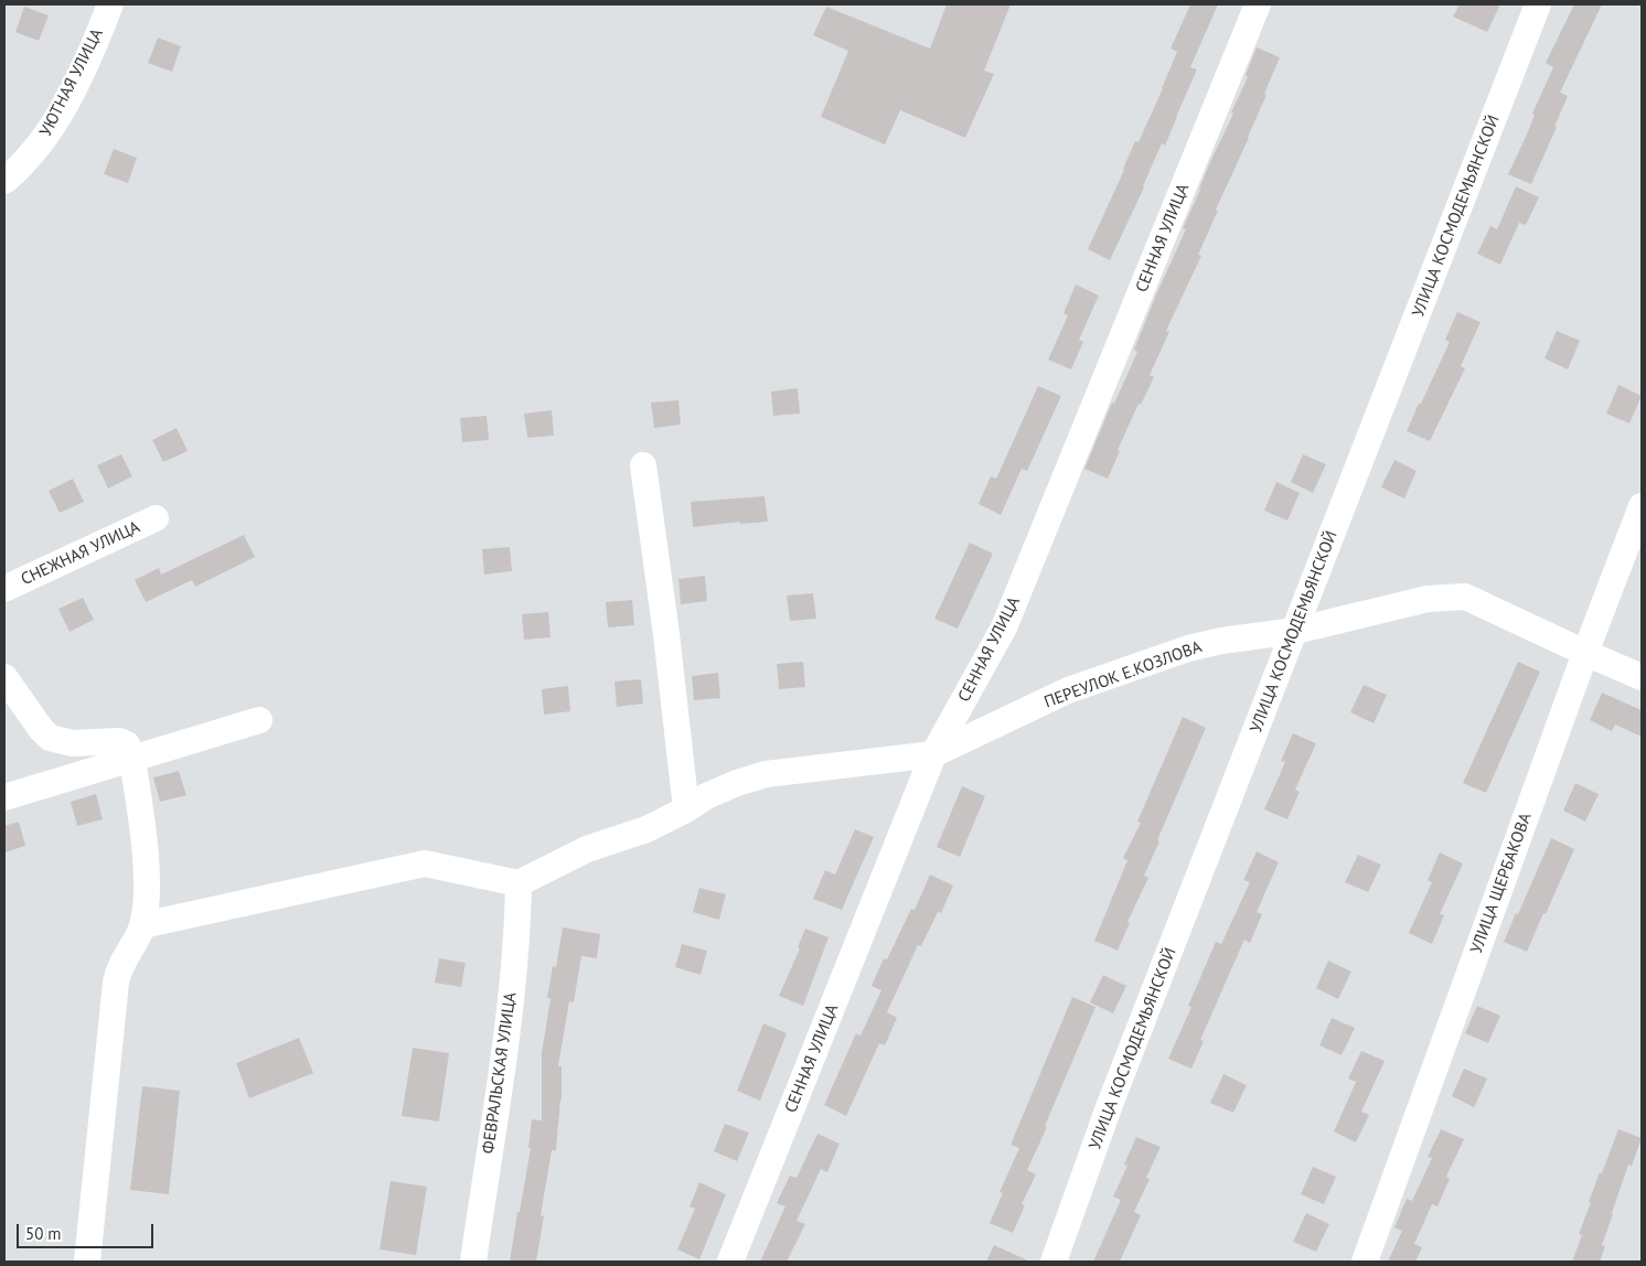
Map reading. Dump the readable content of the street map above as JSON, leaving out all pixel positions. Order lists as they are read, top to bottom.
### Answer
{
  "streets": {
    "street": [
      "УЮТНАЯ УЛИЦА",
      "УЛИЦА КОСМОДЕМЬЯНСКОЙ",
      "СЕННАЯ УЛИЦА",
      "СНЕЖНАЯ УЛИЦА",
      "ПЕРЕУЛОК Е.КОЗЛОВА",
      "УЛИЦА ЩЕРБАКОВА",
      "ФЕВРАЛЬСКАЯ УЛИЦА"
    ]
  },
  "crossings": [
    ["УЛИЦА КОСМОДЕМЬЯНСКОЙ", "ПЕРЕУЛОК Е.КОЗЛОВА"],
    ["СЕННАЯ УЛИЦА", "ПЕРЕУЛОК Е.КОЗЛОВА"],
    ["ПЕРЕУЛОК Е.КОЗЛОВА", "УЛИЦА ЩЕРБАКОВА"],
    ["ПЕРЕУЛОК Е.КОЗЛОВА", "ФЕВРАЛЬСКАЯ УЛИЦА"]
  ],
  "scale_bar": "50 m"
}
